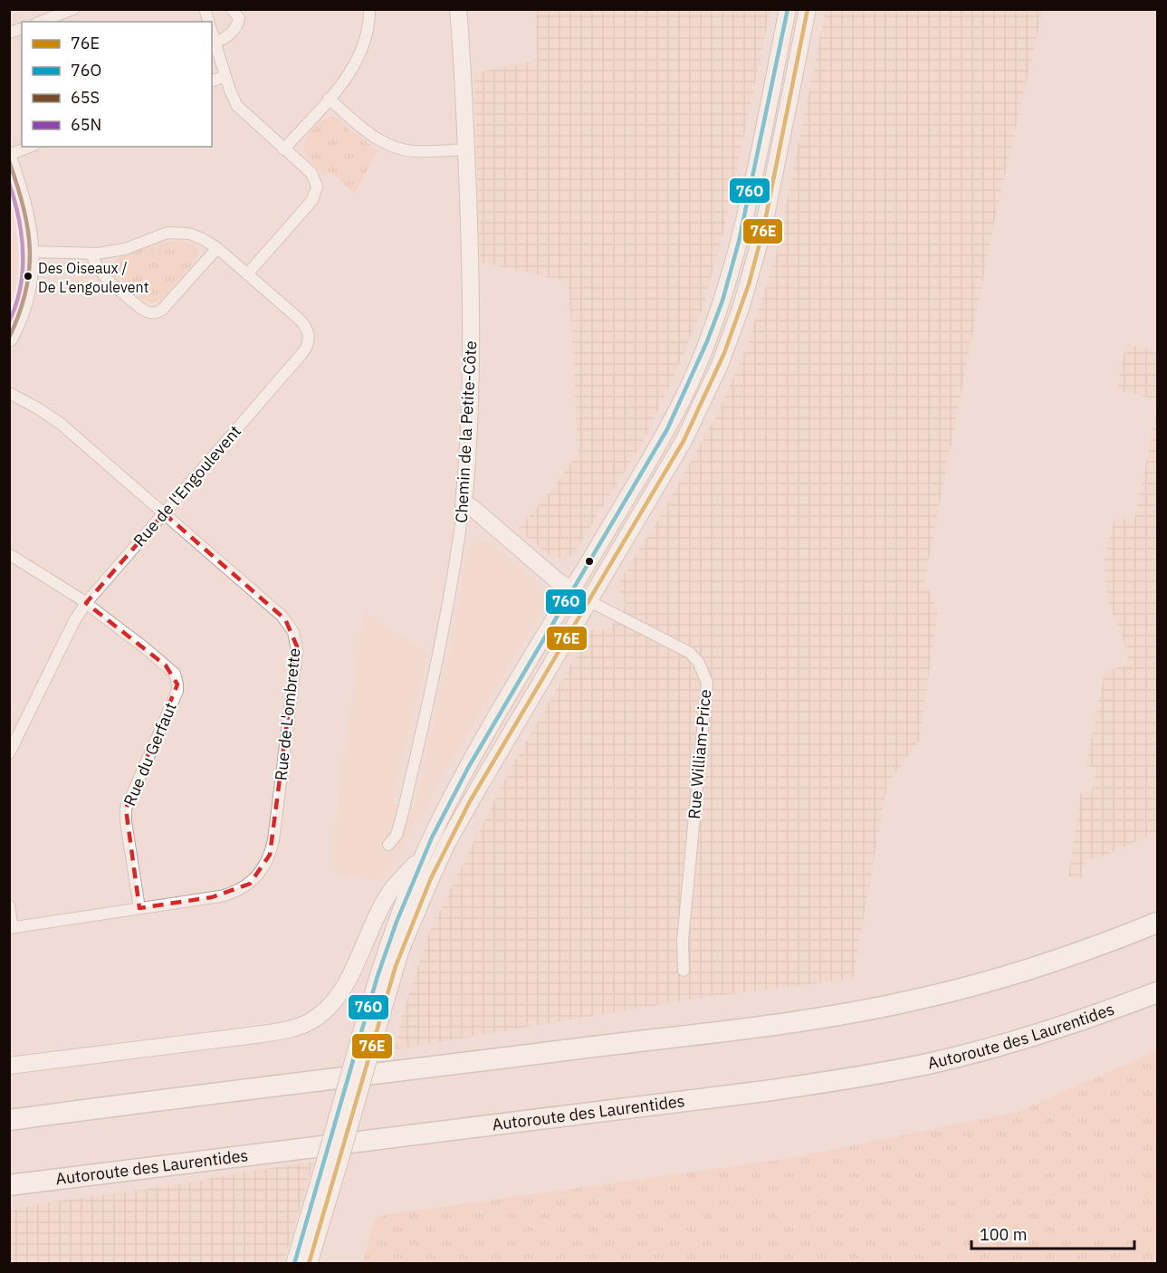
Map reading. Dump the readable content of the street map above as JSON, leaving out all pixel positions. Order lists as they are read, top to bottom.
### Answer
{
  "streets": {
    "highway": ["Autoroute des Laurentides"],
    "main road": ["Chemin de la Petite-Côte", "Rue William-Price"],
    "street": ["Rue de l'Engoulevent", "Rue de L'ombrette", "Rue du Gerfaut"]
  },
  "crossings": [
    ["Chemin de la Petite-Côte", "Rue William-Price"],
    ["Rue de l'Engoulevent", "Rue de L'ombrette"],
    ["Rue de l'Engoulevent", "Rue du Gerfaut"],
    ["Rue de L'ombrette", "Rue du Gerfaut"]
  ],
  "places": ["Des Oiseaux / De L'engoulevent"],
  "lines": [
    "transit line 76E",
    "transit line 76O",
    "transit line 65S",
    "transit line 65N"
  ],
  "legend": [
    "76E",
    "76O",
    "65S",
    "65N"
  ],
  "scale_bar": "100 m"
}
